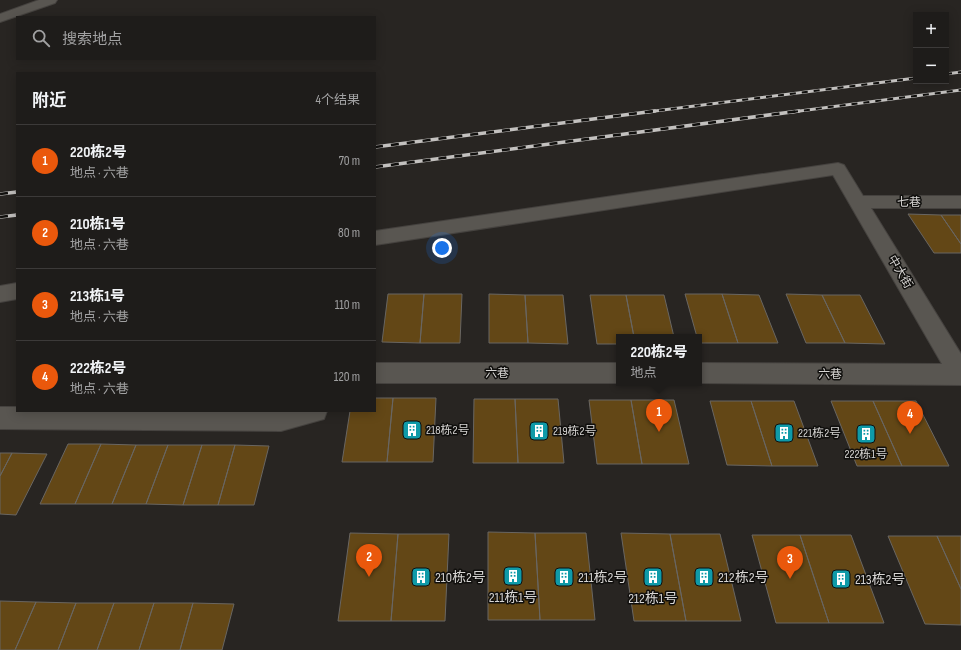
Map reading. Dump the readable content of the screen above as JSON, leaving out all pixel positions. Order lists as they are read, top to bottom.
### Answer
{
  "streets": {
    "street": ["七巷", "中大街", "六巷"]
  },
  "crossings": [
    ["七巷", "中大街"],
    ["中大街", "六巷"]
  ],
  "places": {
    "building": [
      "218栋2号",
      "219栋2号",
      "221栋2号",
      "222栋1号",
      "211栋1号",
      "210栋2号",
      "211栋2号",
      "212栋1号",
      "212栋2号",
      "213栋2号"
    ]
  },
  "page": {
    "map_buttons": ["+", "−"],
    "search": "搜索地点",
    "heading": ["附近", "4个结果"],
    "list": [
      {
        "mark": "1",
        "name": "220栋2号",
        "note": "地点 · 六巷",
        "value": "70 m"
      },
      {
        "mark": "2",
        "name": "210栋1号",
        "note": "地点 · 六巷",
        "value": "80 m"
      },
      {
        "mark": "3",
        "name": "213栋1号",
        "note": "地点 · 六巷",
        "value": "110 m"
      },
      {
        "mark": "4",
        "name": "222栋2号",
        "note": "地点 · 六巷",
        "value": "120 m"
      }
    ],
    "popup": ["220栋2号", "地点"],
    "pins": [
      "1",
      "4",
      "2",
      "3"
    ]
  }
}
